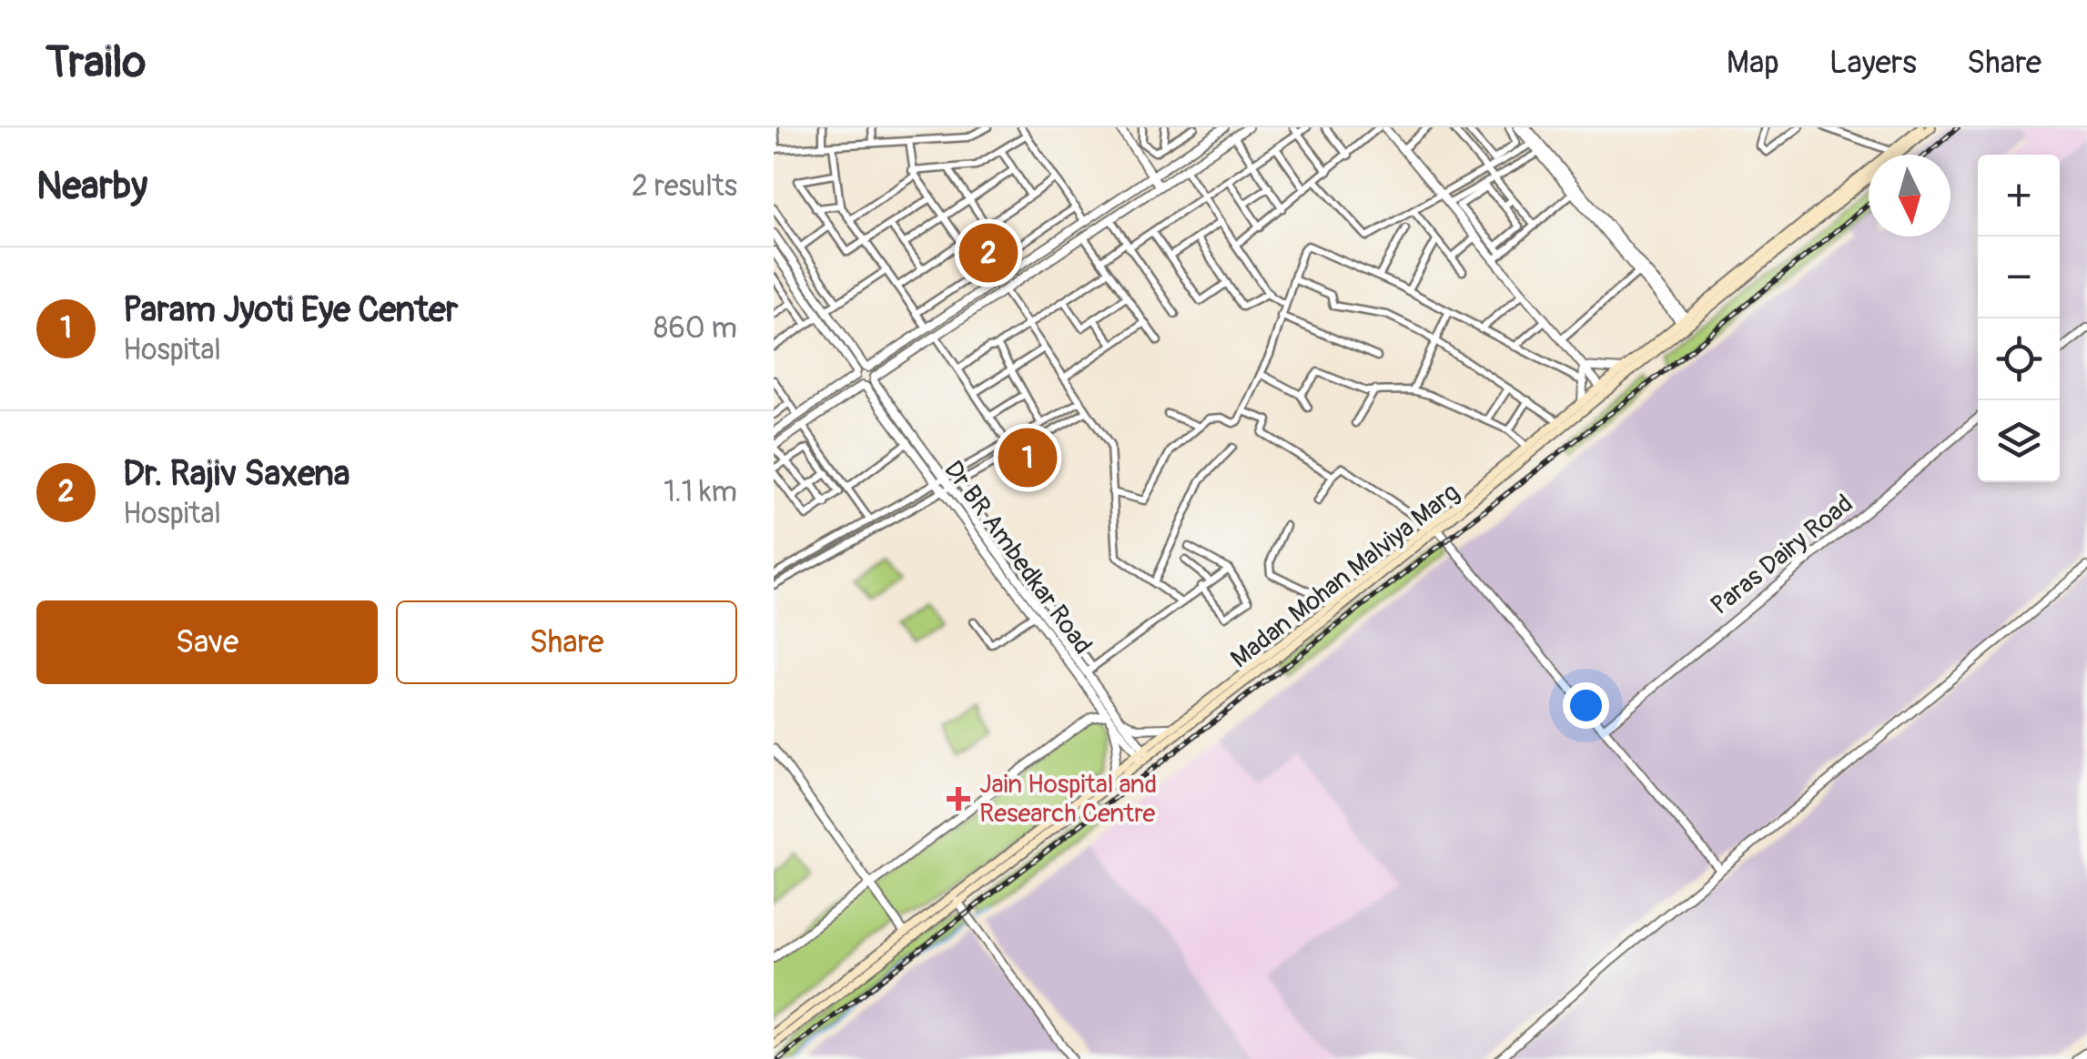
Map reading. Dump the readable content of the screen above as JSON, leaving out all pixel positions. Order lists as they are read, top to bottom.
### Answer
{
  "streets": {
    "main road": ["Madan Mohan Malviya Marg"],
    "street": ["Paras Dairy Road", "Dr BR Ambedkar Road"]
  },
  "crossings": [
    ["Dr BR Ambedkar Road", "Madan Mohan Malviya Marg"]
  ],
  "places": {
    "health": ["Jain Hospital and Research Centre"]
  },
  "north": "bottom",
  "page": {
    "header": "Trailo",
    "nav": ["Map", "Layers", "Share"],
    "heading": ["Nearby", "2 results"],
    "map_buttons": ["+", "−"],
    "pins": ["2", "1"],
    "list": [
      {
        "mark": "1",
        "name": "Param Jyoti Eye Center",
        "note": "Hospital",
        "value": "860 m"
      },
      {
        "mark": "2",
        "name": "Dr. Rajiv Saxena",
        "note": "Hospital",
        "value": "1.1 km"
      }
    ],
    "buttons": ["Save", "Share"]
  }
}
